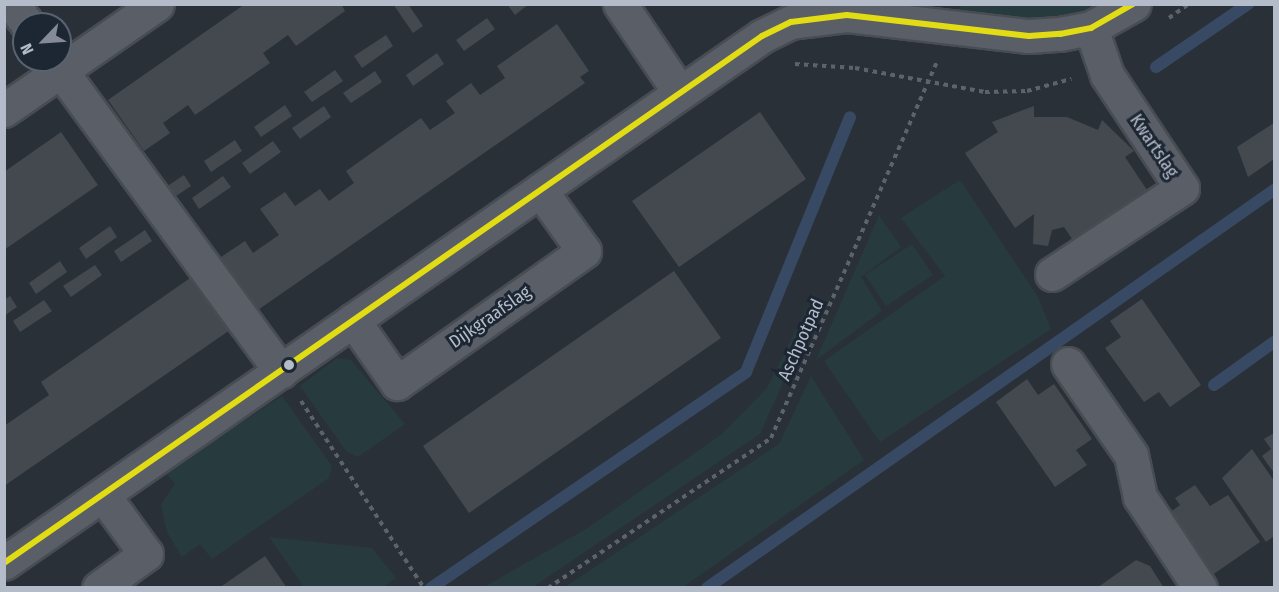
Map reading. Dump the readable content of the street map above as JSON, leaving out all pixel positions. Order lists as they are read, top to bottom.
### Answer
{
  "streets": {
    "street": ["Kwartslag", "Dijkgraafslag"],
    "path": ["Aschpotpad"]
  },
  "north": "bottom left"
}
